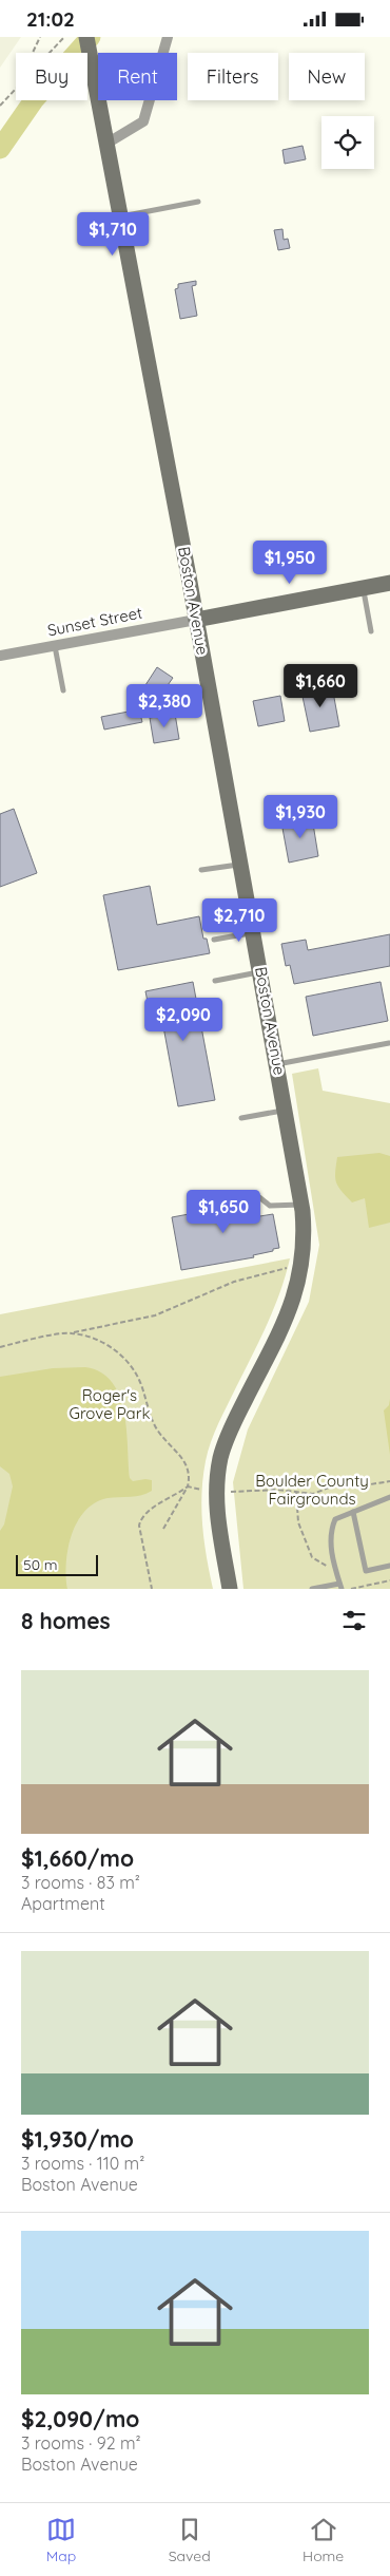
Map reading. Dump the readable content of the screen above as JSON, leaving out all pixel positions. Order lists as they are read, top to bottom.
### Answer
{
  "streets": {
    "street": ["Boston Avenue", "Sunset Street"]
  },
  "crossings": [
    ["Boston Avenue", "Sunset Street"]
  ],
  "parks": ["Roger's Grove Park", "Boulder County Fairgrounds"],
  "scale_bar": "50 m",
  "page": {
    "status": "21:02",
    "chip": [
      "Buy",
      "Rent",
      "Filters",
      "New"
    ],
    "price": [
      "$1,710",
      "$1,950",
      "$1,660",
      "$2,380",
      "$1,930",
      "$2,710",
      "$2,090",
      "$1,650"
    ],
    "scale": "50 m",
    "heading": "8 homes",
    "list": [
      {
        "name": "$1,660/mo",
        "note": "3 rooms · 83 m² · Apartment"
      },
      {
        "name": "$1,930/mo",
        "note": "3 rooms · 110 m² · Boston Avenue"
      },
      {
        "name": "$2,090/mo",
        "note": "3 rooms · 92 m² · Boston Avenue"
      }
    ],
    "tabs": ["Map", "Saved", "Home"]
  }
}
